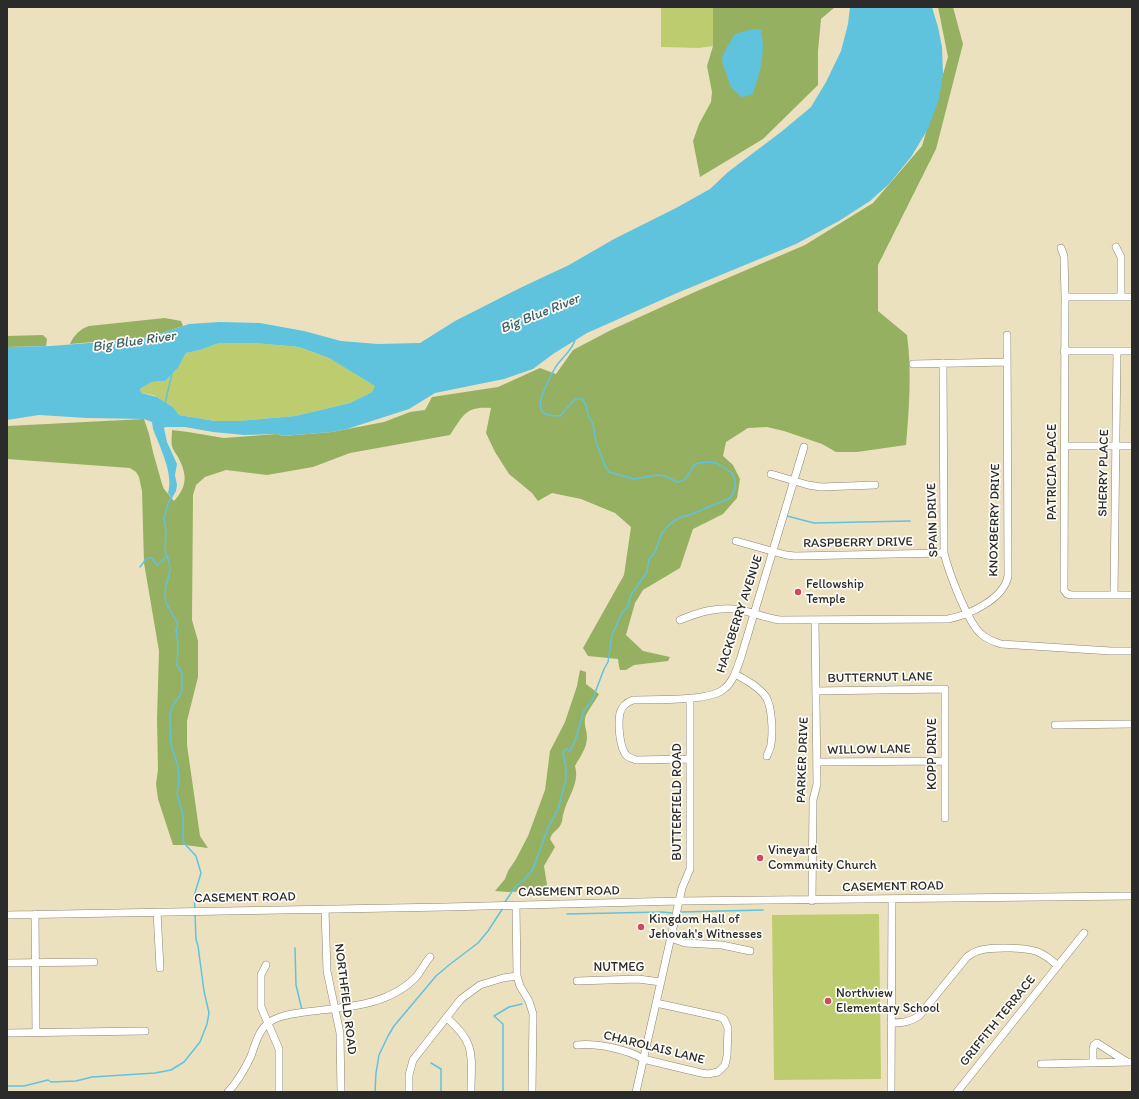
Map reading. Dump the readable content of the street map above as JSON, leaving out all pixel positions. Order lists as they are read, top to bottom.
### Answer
{
  "streets": {
    "street": [
      "PATRICIA PLACE",
      "SHERRY PLACE",
      "SPAIN DRIVE",
      "KNOXBERRY DRIVE",
      "RASPBERRY DRIVE",
      "HACKBERRY AVENUE",
      "BUTTERNUT LANE",
      "WILLOW LANE",
      "KOPP DRIVE",
      "PARKER DRIVE",
      "BUTTERFIELD ROAD",
      "CASEMENT ROAD",
      "NUTMEG",
      "NORTHFIELD ROAD",
      "GRIFFITH TERRACE",
      "CHAROLAIS LANE"
    ]
  },
  "crossings": [
    ["PATRICIA PLACE", "SHERRY PLACE"],
    ["SPAIN DRIVE", "KNOXBERRY DRIVE"],
    ["SPAIN DRIVE", "RASPBERRY DRIVE"],
    ["KNOXBERRY DRIVE", "HACKBERRY AVENUE"],
    ["KNOXBERRY DRIVE", "PARKER DRIVE"],
    ["RASPBERRY DRIVE", "HACKBERRY AVENUE"],
    ["HACKBERRY AVENUE", "BUTTERFIELD ROAD"],
    ["BUTTERNUT LANE", "KOPP DRIVE"],
    ["BUTTERNUT LANE", "PARKER DRIVE"],
    ["WILLOW LANE", "KOPP DRIVE"],
    ["WILLOW LANE", "PARKER DRIVE"],
    ["PARKER DRIVE", "CASEMENT ROAD"],
    ["BUTTERFIELD ROAD", "CASEMENT ROAD"],
    ["BUTTERFIELD ROAD", "NUTMEG"],
    ["BUTTERFIELD ROAD", "CHAROLAIS LANE"],
    ["CASEMENT ROAD", "NORTHFIELD ROAD"]
  ],
  "water": ["Big Blue River"],
  "places": [
    "Fellowship Temple",
    "Vineyard Community Church",
    "Kingdom Hall of Jehovah's Witnesses",
    "Northview Elementary School"
  ]
}
